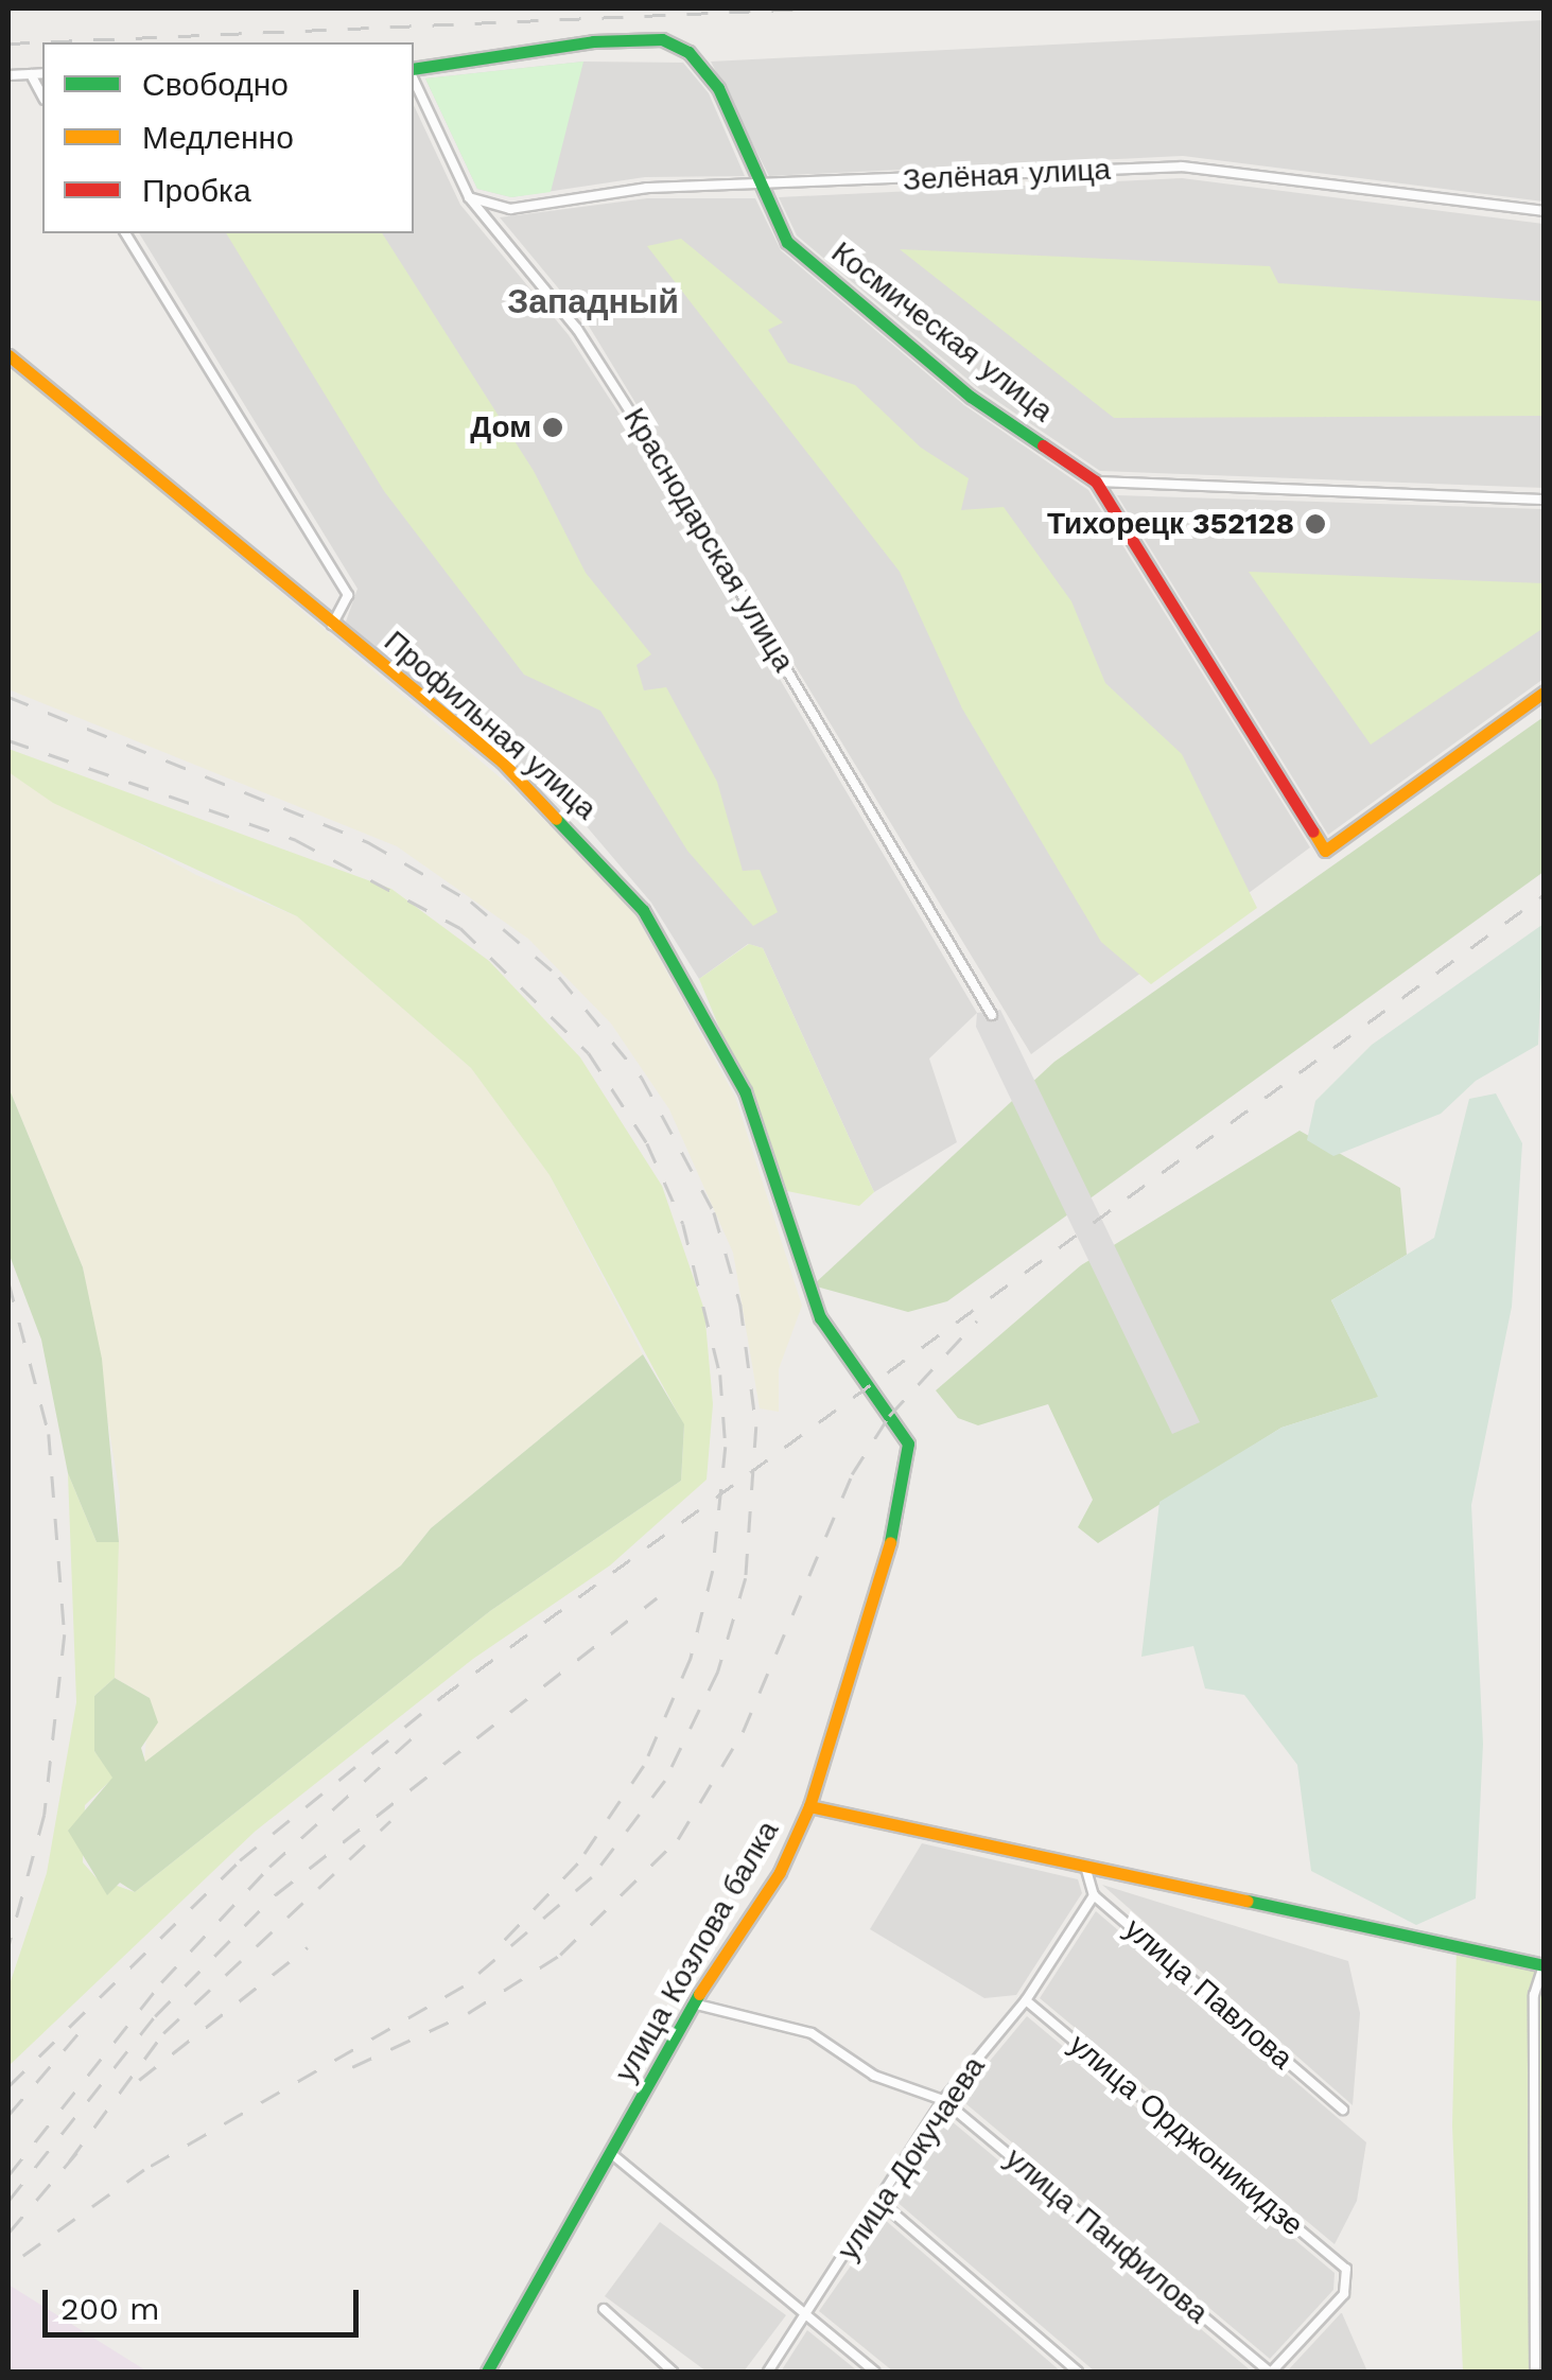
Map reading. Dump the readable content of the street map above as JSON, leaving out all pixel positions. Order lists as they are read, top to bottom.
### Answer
{
  "streets": {
    "main road": ["Космическая улица", "Профильная улица", "улица Козлова балка"],
    "street": [
      "Зелёная улица",
      "Краснодарская улица",
      "улица Павлова",
      "улица Орджоникидзе",
      "улица Докучаева",
      "улица Панфилова"
    ]
  },
  "crossings": [
    ["Зелёная улица", "Космическая улица"],
    ["Зелёная улица", "Краснодарская улица"],
    ["Профильная улица", "улица Козлова балка"],
    ["улица Павлова", "улица Докучаева"],
    ["улица Орджоникидзе", "улица Докучаева"],
    ["улица Орджоникидзе", "улица Панфилова"],
    ["улица Докучаева", "улица Панфилова"]
  ],
  "districts": ["Западный"],
  "places": ["Дом", "Тихорецк 352128"],
  "legend": ["Свободно", "Медленно", "Пробка"],
  "scale_bar": "200 m"
}
